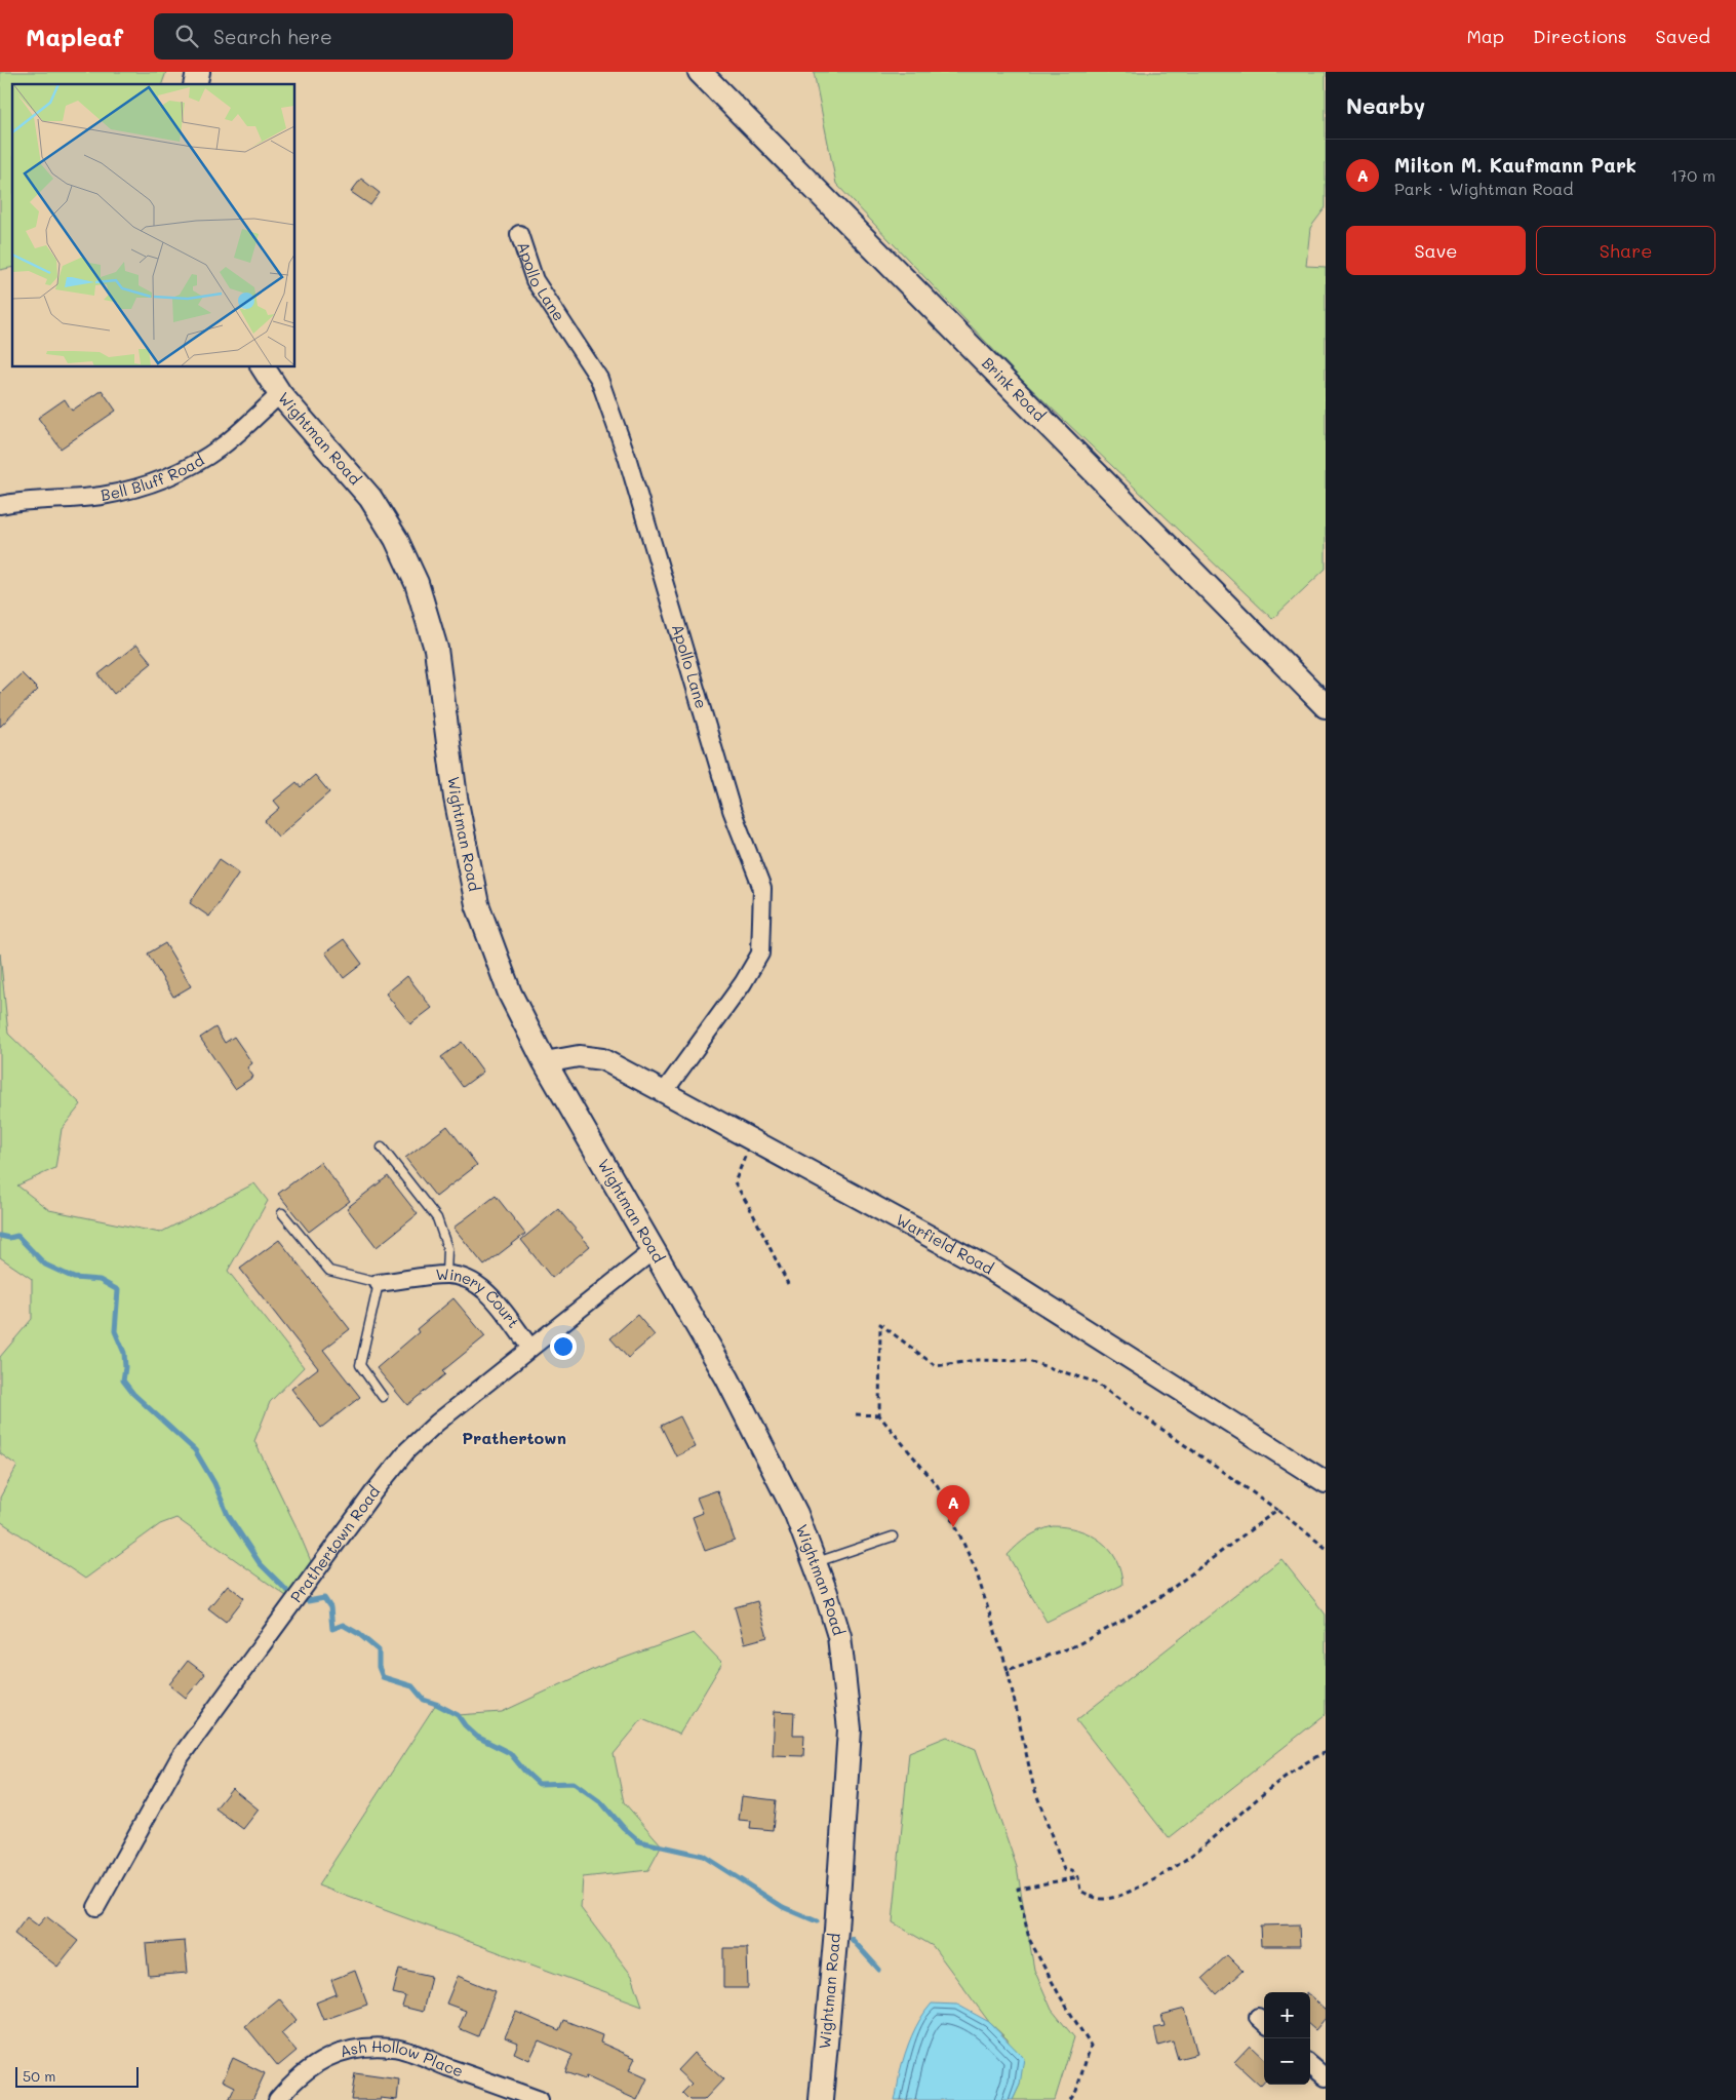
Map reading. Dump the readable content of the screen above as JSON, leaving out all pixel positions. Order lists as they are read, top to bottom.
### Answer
{
  "streets": {
    "main road": ["Brink Road", "Wightman Road"],
    "street": [
      "Apollo Lane",
      "Bell Bluff Road",
      "Warfield Road",
      "Winery Court",
      "Prathertown Road",
      "Ash Hollow Place"
    ]
  },
  "crossings": [
    ["Apollo Lane", "Warfield Road"],
    ["Wightman Road", "Bell Bluff Road"],
    ["Wightman Road", "Warfield Road"],
    ["Wightman Road", "Prathertown Road"],
    ["Winery Court", "Prathertown Road"]
  ],
  "districts": ["Prathertown"],
  "scale_bar": "50 m",
  "page": {
    "header": "Mapleaf",
    "search": "Search here",
    "nav": ["Map", "Directions", "Saved"],
    "heading": "Nearby",
    "list": [
      {
        "mark": "A",
        "name": "Milton M. Kaufmann Park",
        "note": "Park · Wightman Road",
        "value": "170 m"
      }
    ],
    "buttons": ["Save", "Share"],
    "pins": "A",
    "map_buttons": ["+", "−"],
    "scale": "50 m"
  }
}
